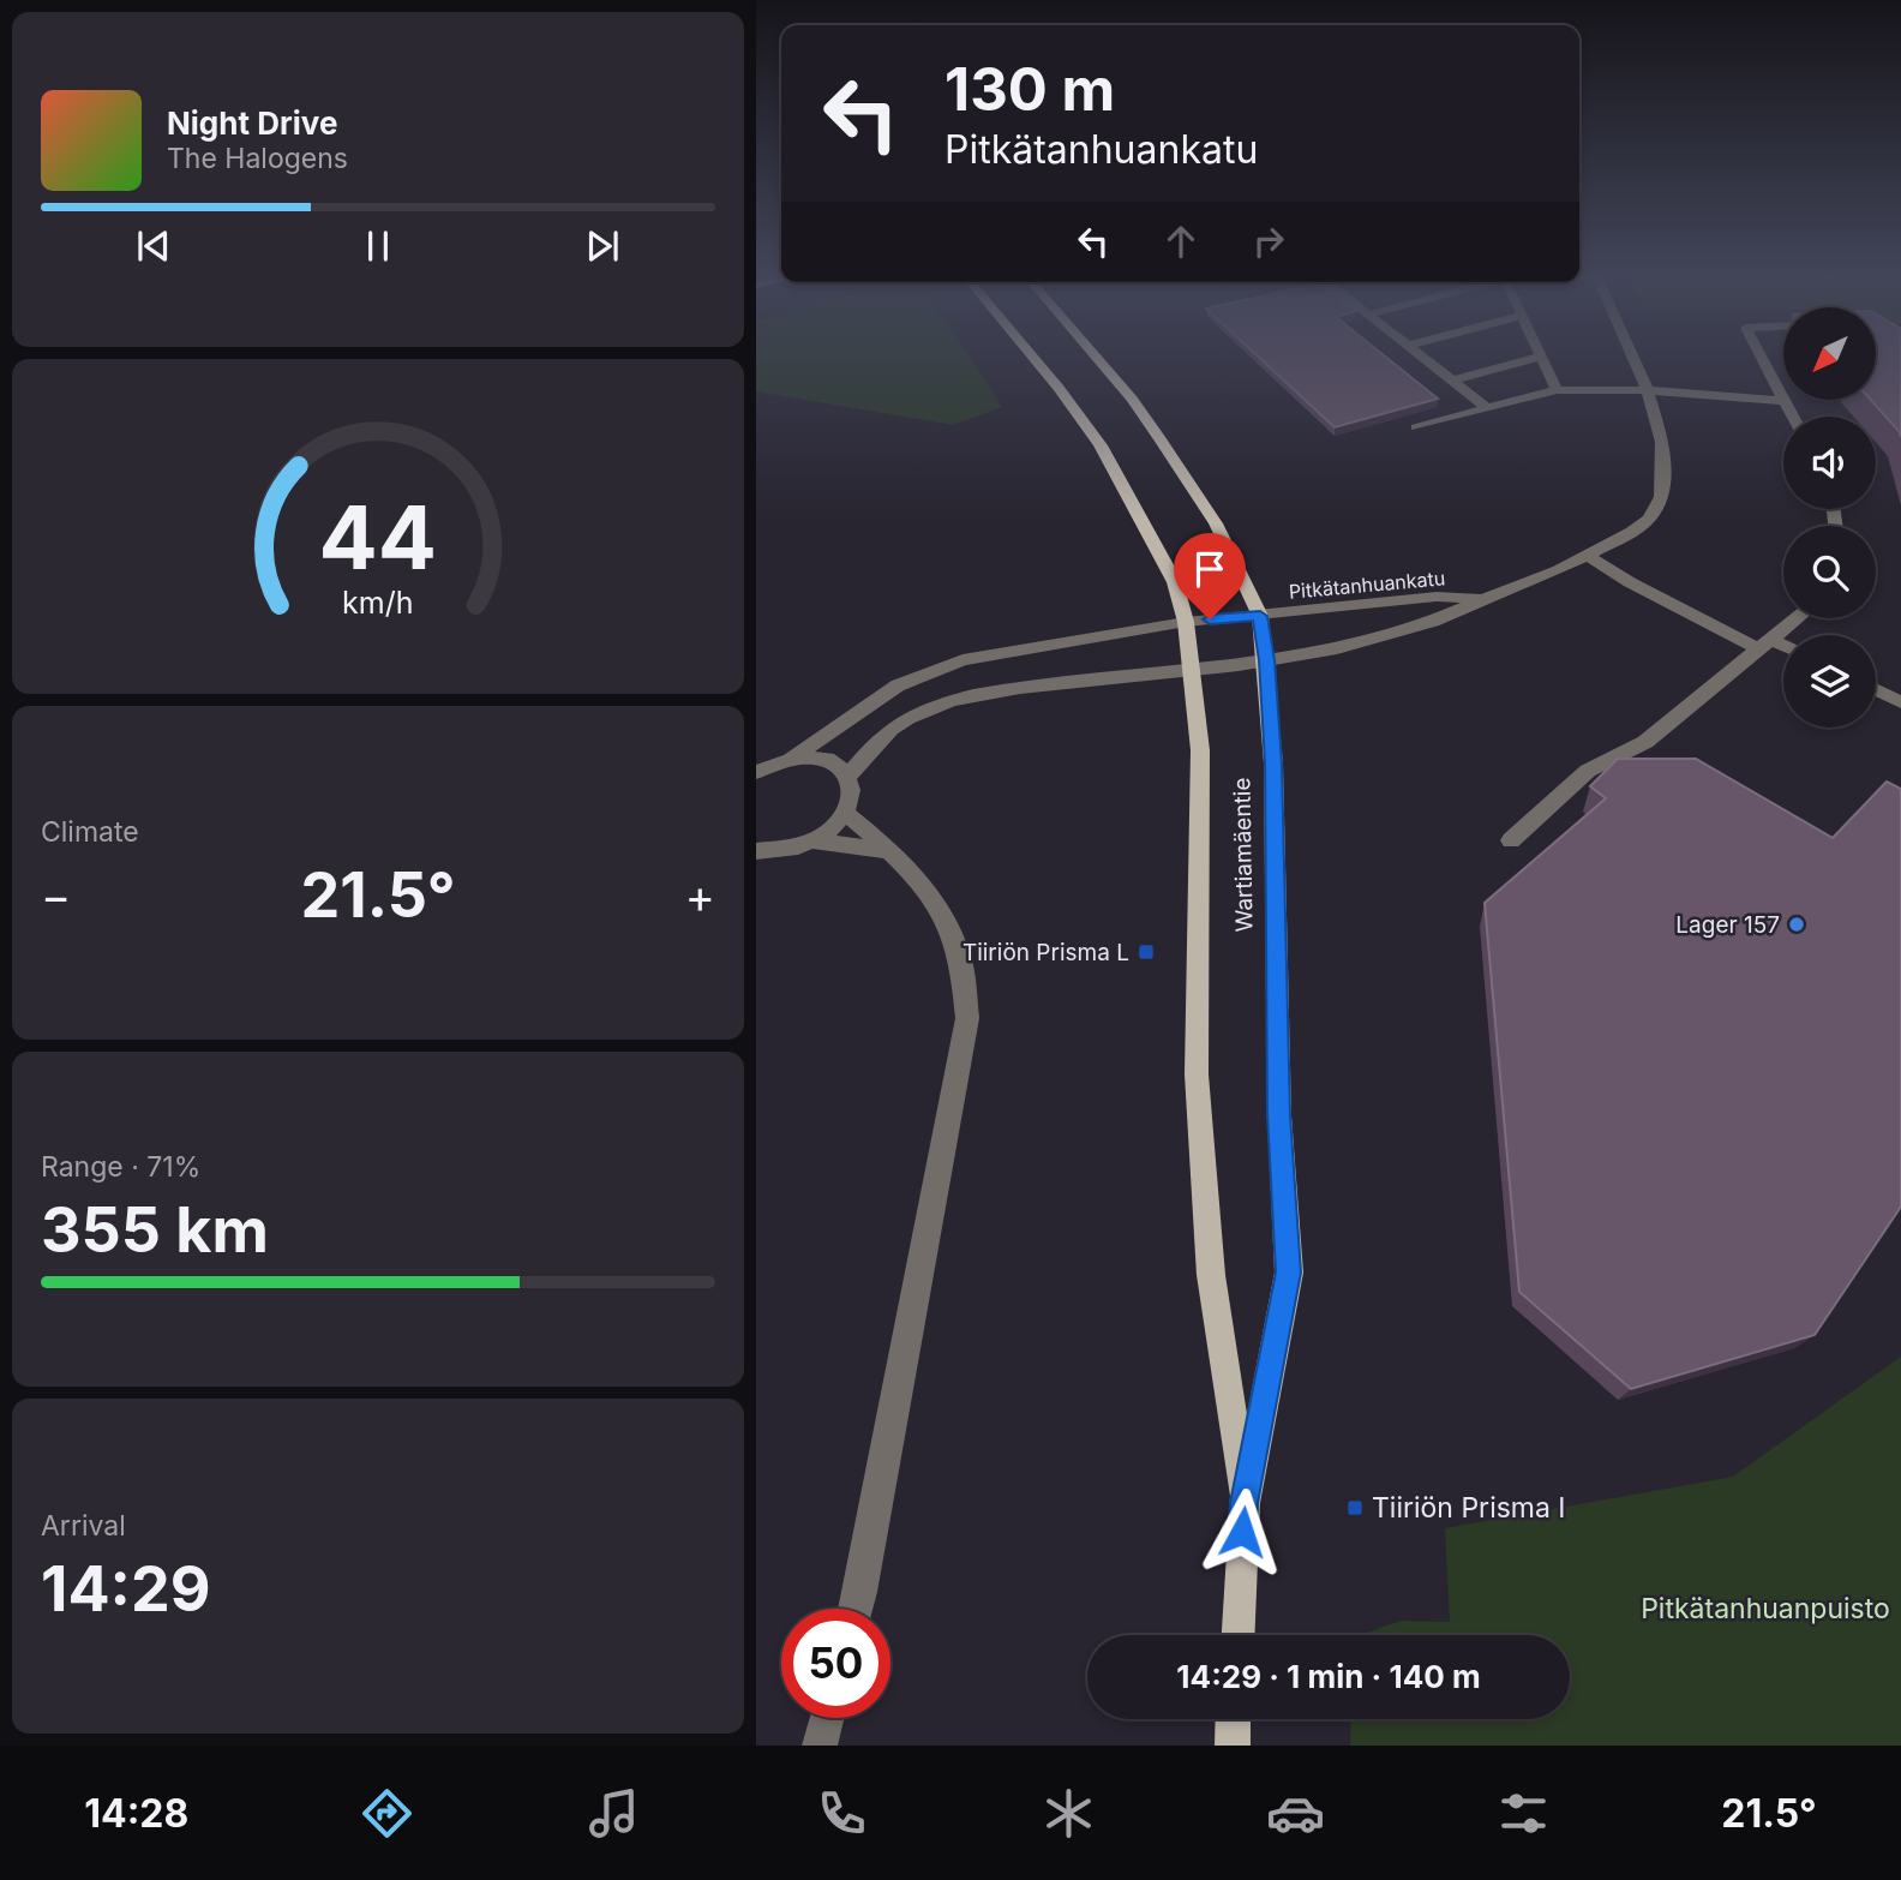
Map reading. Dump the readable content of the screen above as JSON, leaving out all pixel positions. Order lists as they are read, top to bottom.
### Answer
{
  "streets": {
    "main road": ["Wartiamäentie"],
    "street": ["Pitkätanhuankatu"]
  },
  "crossings": [
    ["Pitkätanhuankatu", "Wartiamäentie"]
  ],
  "parks": ["Pitkätanhuanpuisto"],
  "places": {
    "other": ["Lager 157"],
    "transit": ["Tiiriön Prisma L", "Tiiriön Prisma I"]
  },
  "north": "bottom left",
  "page": {
    "turn": ["130 m", "Pitkätanhuankatu"],
    "song": ["Night Drive", "The Halogens"],
    "tile": [
      "Climate",
      ["Range · 71%", "355 km"],
      ["Arrival", "14:29"]
    ],
    "heat": ["−", "21.5°", "+"],
    "limit": "50",
    "trip": "14:29 · 1 min · 140 m",
    "tabs": ["14:28", "21.5°"],
    "gauge": ["44", "km/h"]
  }
}
